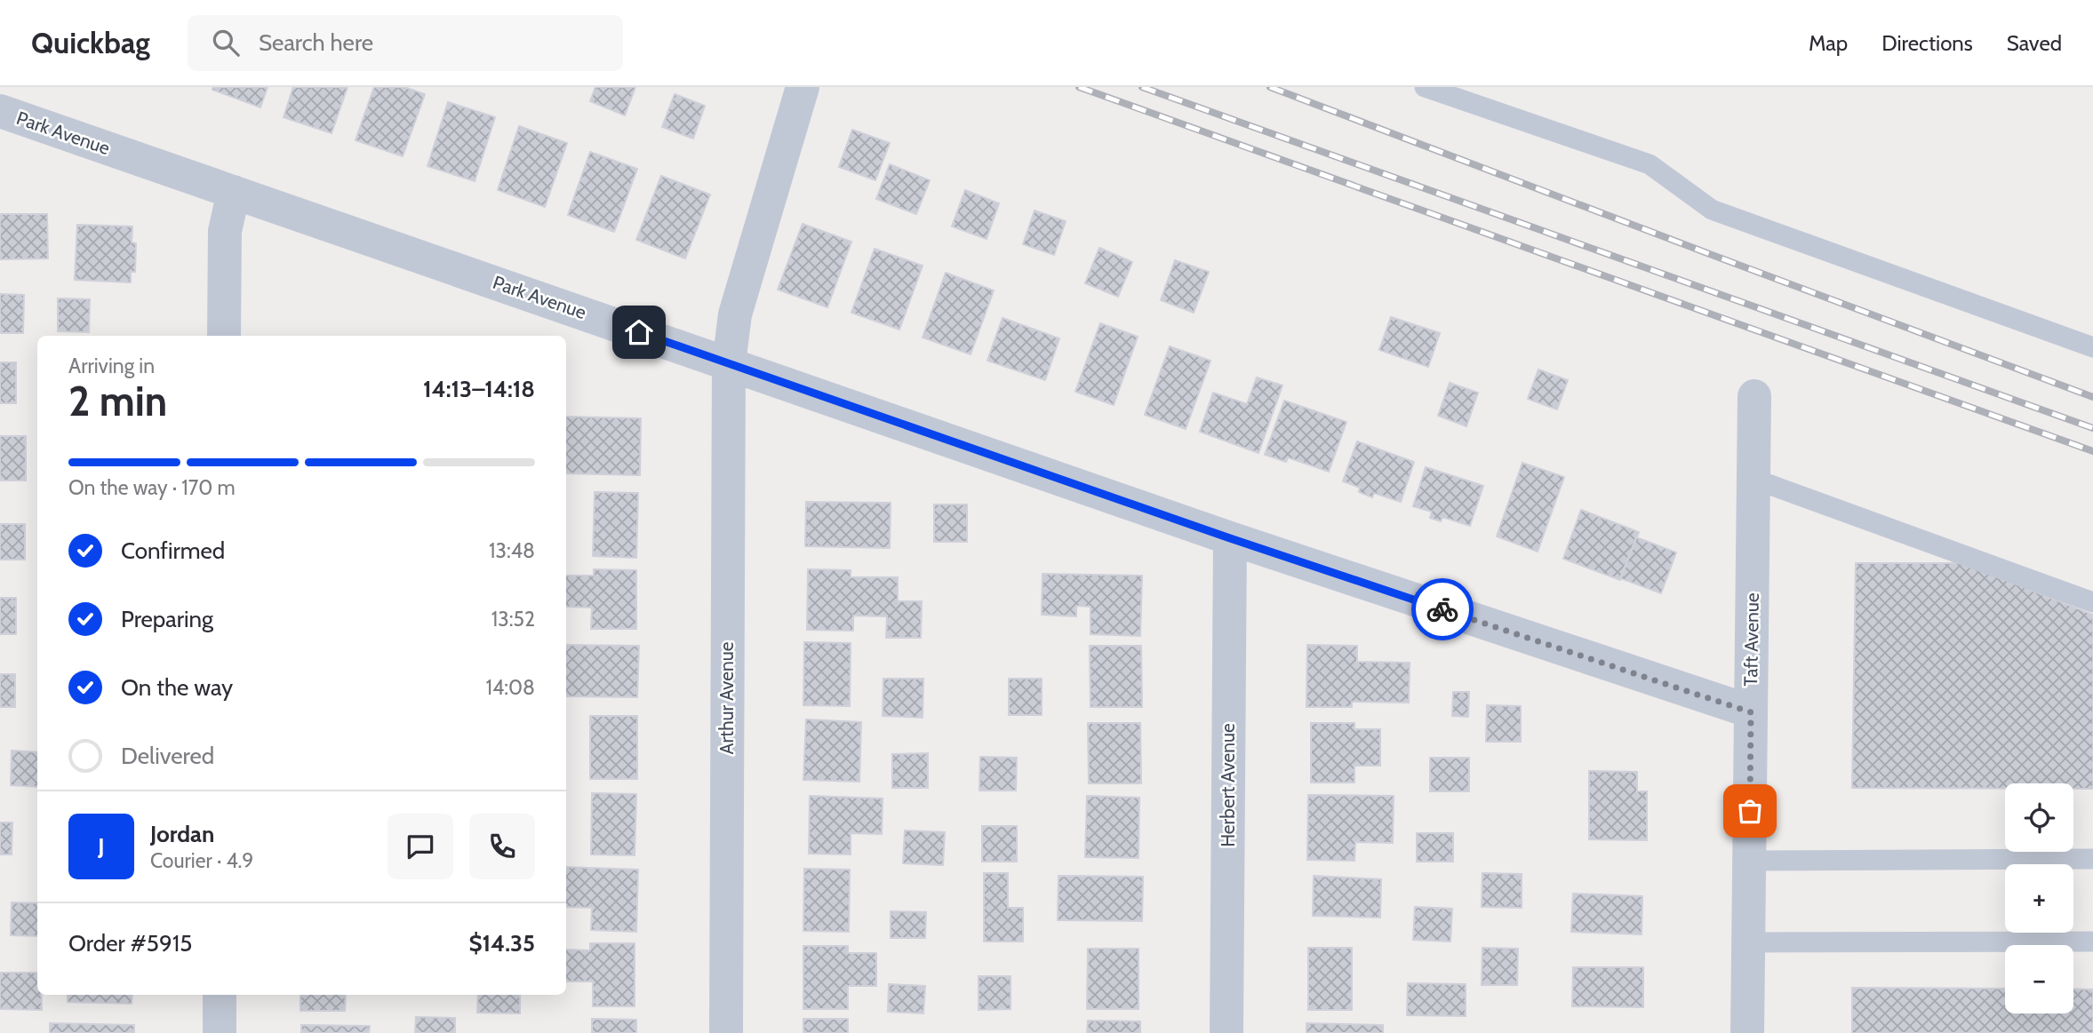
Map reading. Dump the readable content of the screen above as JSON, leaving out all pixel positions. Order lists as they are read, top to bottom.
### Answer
{
  "streets": {
    "street": [
      "Park Avenue",
      "Taft Avenue",
      "Arthur Avenue",
      "Herbert Avenue"
    ]
  },
  "crossings": [
    ["Park Avenue", "Taft Avenue"],
    ["Park Avenue", "Arthur Avenue"],
    ["Park Avenue", "Herbert Avenue"]
  ],
  "page": {
    "header": "Quickbag",
    "search": "Search here",
    "nav": ["Map", "Directions", "Saved"],
    "heading": ["2 min", "Arriving in", "14:13–14:18"],
    "panel": [
      "Jordan",
      "Courier · 4.9",
      "Order #5915",
      "$14.35"
    ],
    "bar": "On the way · 170 m",
    "list": [
      ["Confirmed", "13:48"],
      ["Preparing", "13:52"],
      ["On the way", "14:08"],
      "Delivered"
    ],
    "map_buttons": ["+", "−"],
    "round": "J"
  }
}
